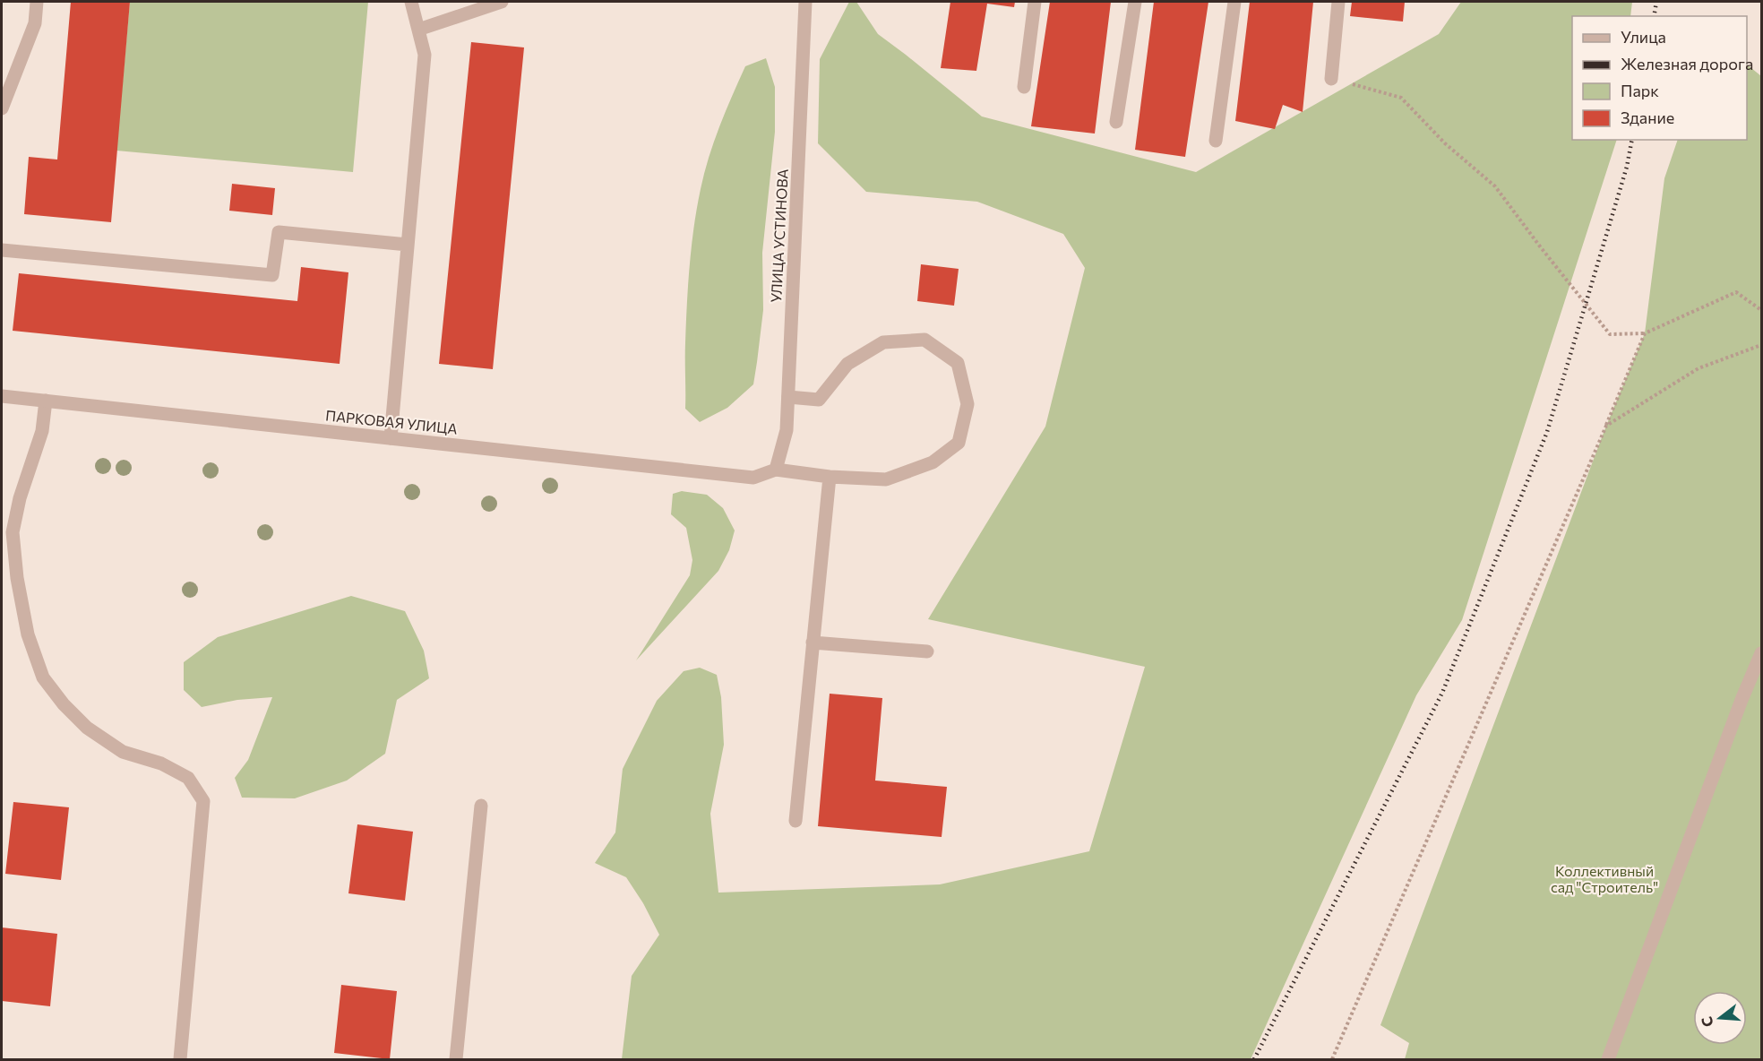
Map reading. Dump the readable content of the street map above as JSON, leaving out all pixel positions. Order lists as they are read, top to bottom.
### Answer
{
  "streets": {
    "street": ["УЛИЦА УСТИНОВА", "ПАРКОВАЯ УЛИЦА"]
  },
  "crossings": [
    ["УЛИЦА УСТИНОВА", "ПАРКОВАЯ УЛИЦА"]
  ],
  "parks": ["Коллективный сад \"Строитель\""],
  "legend": [
    "Улица",
    "Железная дорога",
    "Парк",
    "Здание"
  ],
  "north": "left"
}
